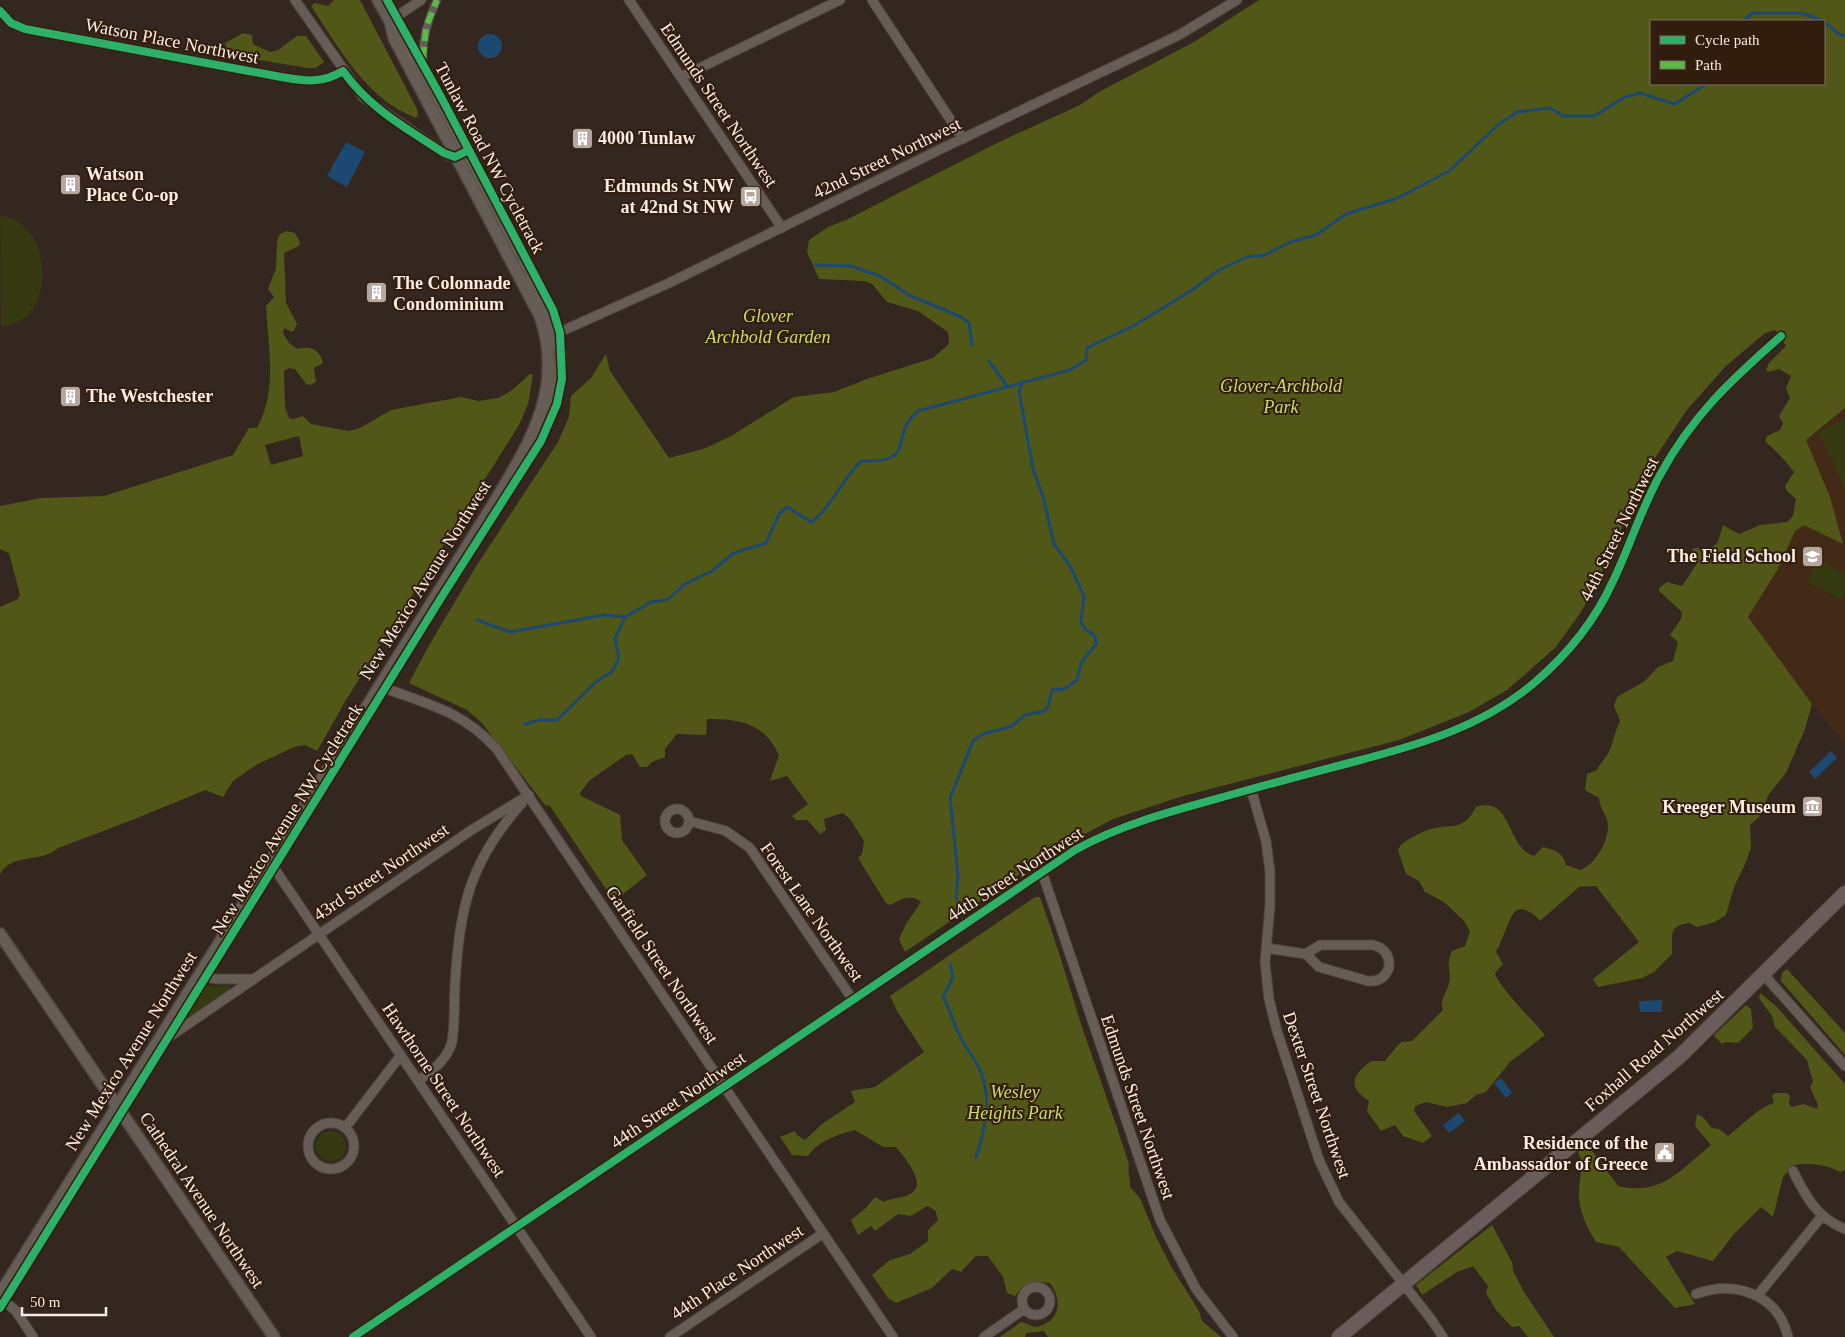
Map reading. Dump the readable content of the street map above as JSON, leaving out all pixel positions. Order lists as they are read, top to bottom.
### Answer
{
  "streets": {
    "main road": ["Foxhall Road Northwest"],
    "street": [
      "Watson Place Northwest",
      "Edmunds Street Northwest",
      "42nd Street Northwest",
      "44th Street Northwest",
      "New Mexico Avenue Northwest",
      "43rd Street Northwest",
      "Forest Lane Northwest",
      "Garfield Street Northwest",
      "Hawthorne Street Northwest",
      "Dexter Street Northwest",
      "Cathedral Avenue Northwest",
      "44th Place Northwest"
    ],
    "cycle path": ["Tunlaw Road NW Cycletrack"]
  },
  "crossings": [
    ["Edmunds Street Northwest", "42nd Street Northwest"],
    ["Edmunds Street Northwest", "44th Street Northwest"],
    ["42nd Street Northwest", "New Mexico Avenue Northwest"],
    ["44th Street Northwest", "Forest Lane Northwest"],
    ["44th Street Northwest", "Garfield Street Northwest"],
    ["44th Street Northwest", "Hawthorne Street Northwest"],
    ["44th Street Northwest", "Dexter Street Northwest"],
    ["New Mexico Avenue Northwest", "43rd Street Northwest"],
    ["New Mexico Avenue Northwest", "Garfield Street Northwest"],
    ["New Mexico Avenue Northwest", "Hawthorne Street Northwest"],
    ["New Mexico Avenue Northwest", "Cathedral Avenue Northwest"],
    ["43rd Street Northwest", "Garfield Street Northwest"],
    ["43rd Street Northwest", "Hawthorne Street Northwest"],
    ["Garfield Street Northwest", "44th Place Northwest"],
    ["Foxhall Road Northwest", "Dexter Street Northwest"]
  ],
  "parks": ["Glover Archbold Garden", "Glover-Archbold Park", "Wesley Heights Park"],
  "places": {
    "building": [
      "4000 Tunlaw",
      "Watson Place Co-op",
      "The Colonnade Condominium",
      "The Westchester"
    ],
    "bus stop": ["Edmunds St NW at 42nd St NW"],
    "school or university": ["The Field School"],
    "museum": ["Kreeger Museum"],
    "public building": ["Residence of the Ambassador of Greece"]
  },
  "legend": ["Cycle path", "Path"],
  "scale_bar": "50 m"
}
